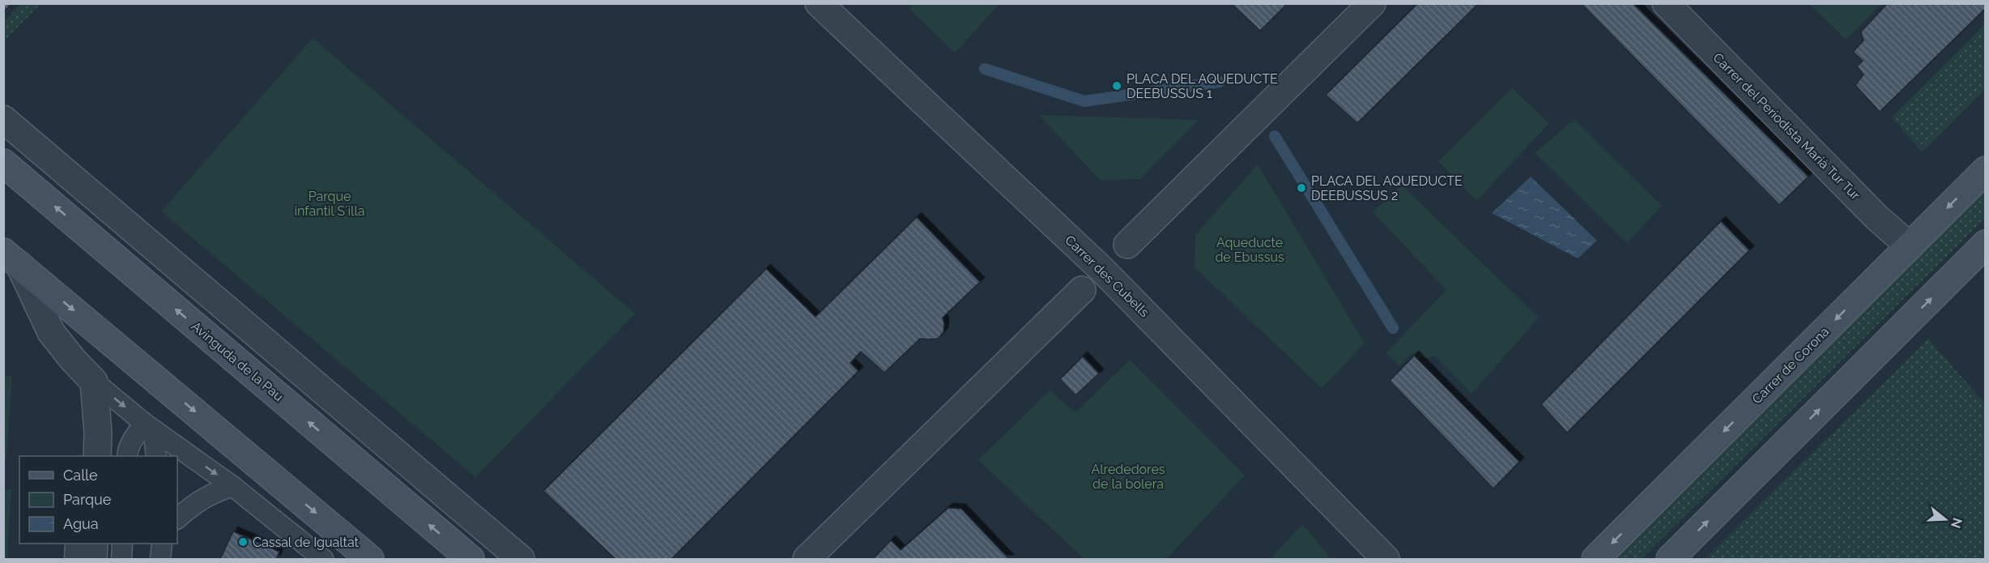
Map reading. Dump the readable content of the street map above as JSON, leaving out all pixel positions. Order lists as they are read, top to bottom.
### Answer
{
  "streets": {
    "main road": ["Avinguda de la Pau", "Carrer de Corona"],
    "street": ["Carrer del Periodista Marià Tur Tur", "Carrer des Cubells"]
  },
  "crossings": [
    ["Carrer del Periodista Marià Tur Tur", "Carrer de Corona"]
  ],
  "parks": ["Parque infantil S´illa", "Aqueducte de Ebussus", "Alrededores de la bolera"],
  "places": ["PLACA DEL AQUEDUCTE DEEBUSSUS 1", "PLACA DEL AQUEDUCTE DEEBUSSUS 2", "Cassal de Igualtat"],
  "legend": ["Calle", "Parque", "Agua"],
  "north": "right"
}
